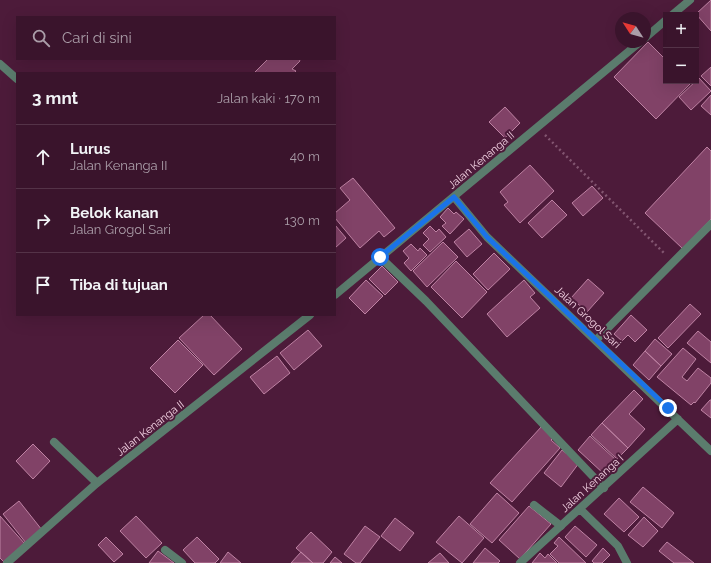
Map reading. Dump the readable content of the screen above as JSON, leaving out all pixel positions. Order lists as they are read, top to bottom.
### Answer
{
  "streets": {
    "street": ["Jalan Kenanga II", "Jalan Grogol Sari", "Jalan Kenanga I"]
  },
  "crossings": [
    ["Jalan Kenanga II", "Jalan Grogol Sari"],
    ["Jalan Grogol Sari", "Jalan Kenanga I"]
  ],
  "north": "top left",
  "page": {
    "map_buttons": ["+", "−"],
    "search": "Cari di sini",
    "heading": ["3 mnt", "Jalan kaki · 170 m"],
    "list": [
      ["Lurus", "Jalan Kenanga II", "40 m"],
      ["Belok kanan", "Jalan Grogol Sari", "130 m"],
      "Tiba di tujuan"
    ]
  }
}
